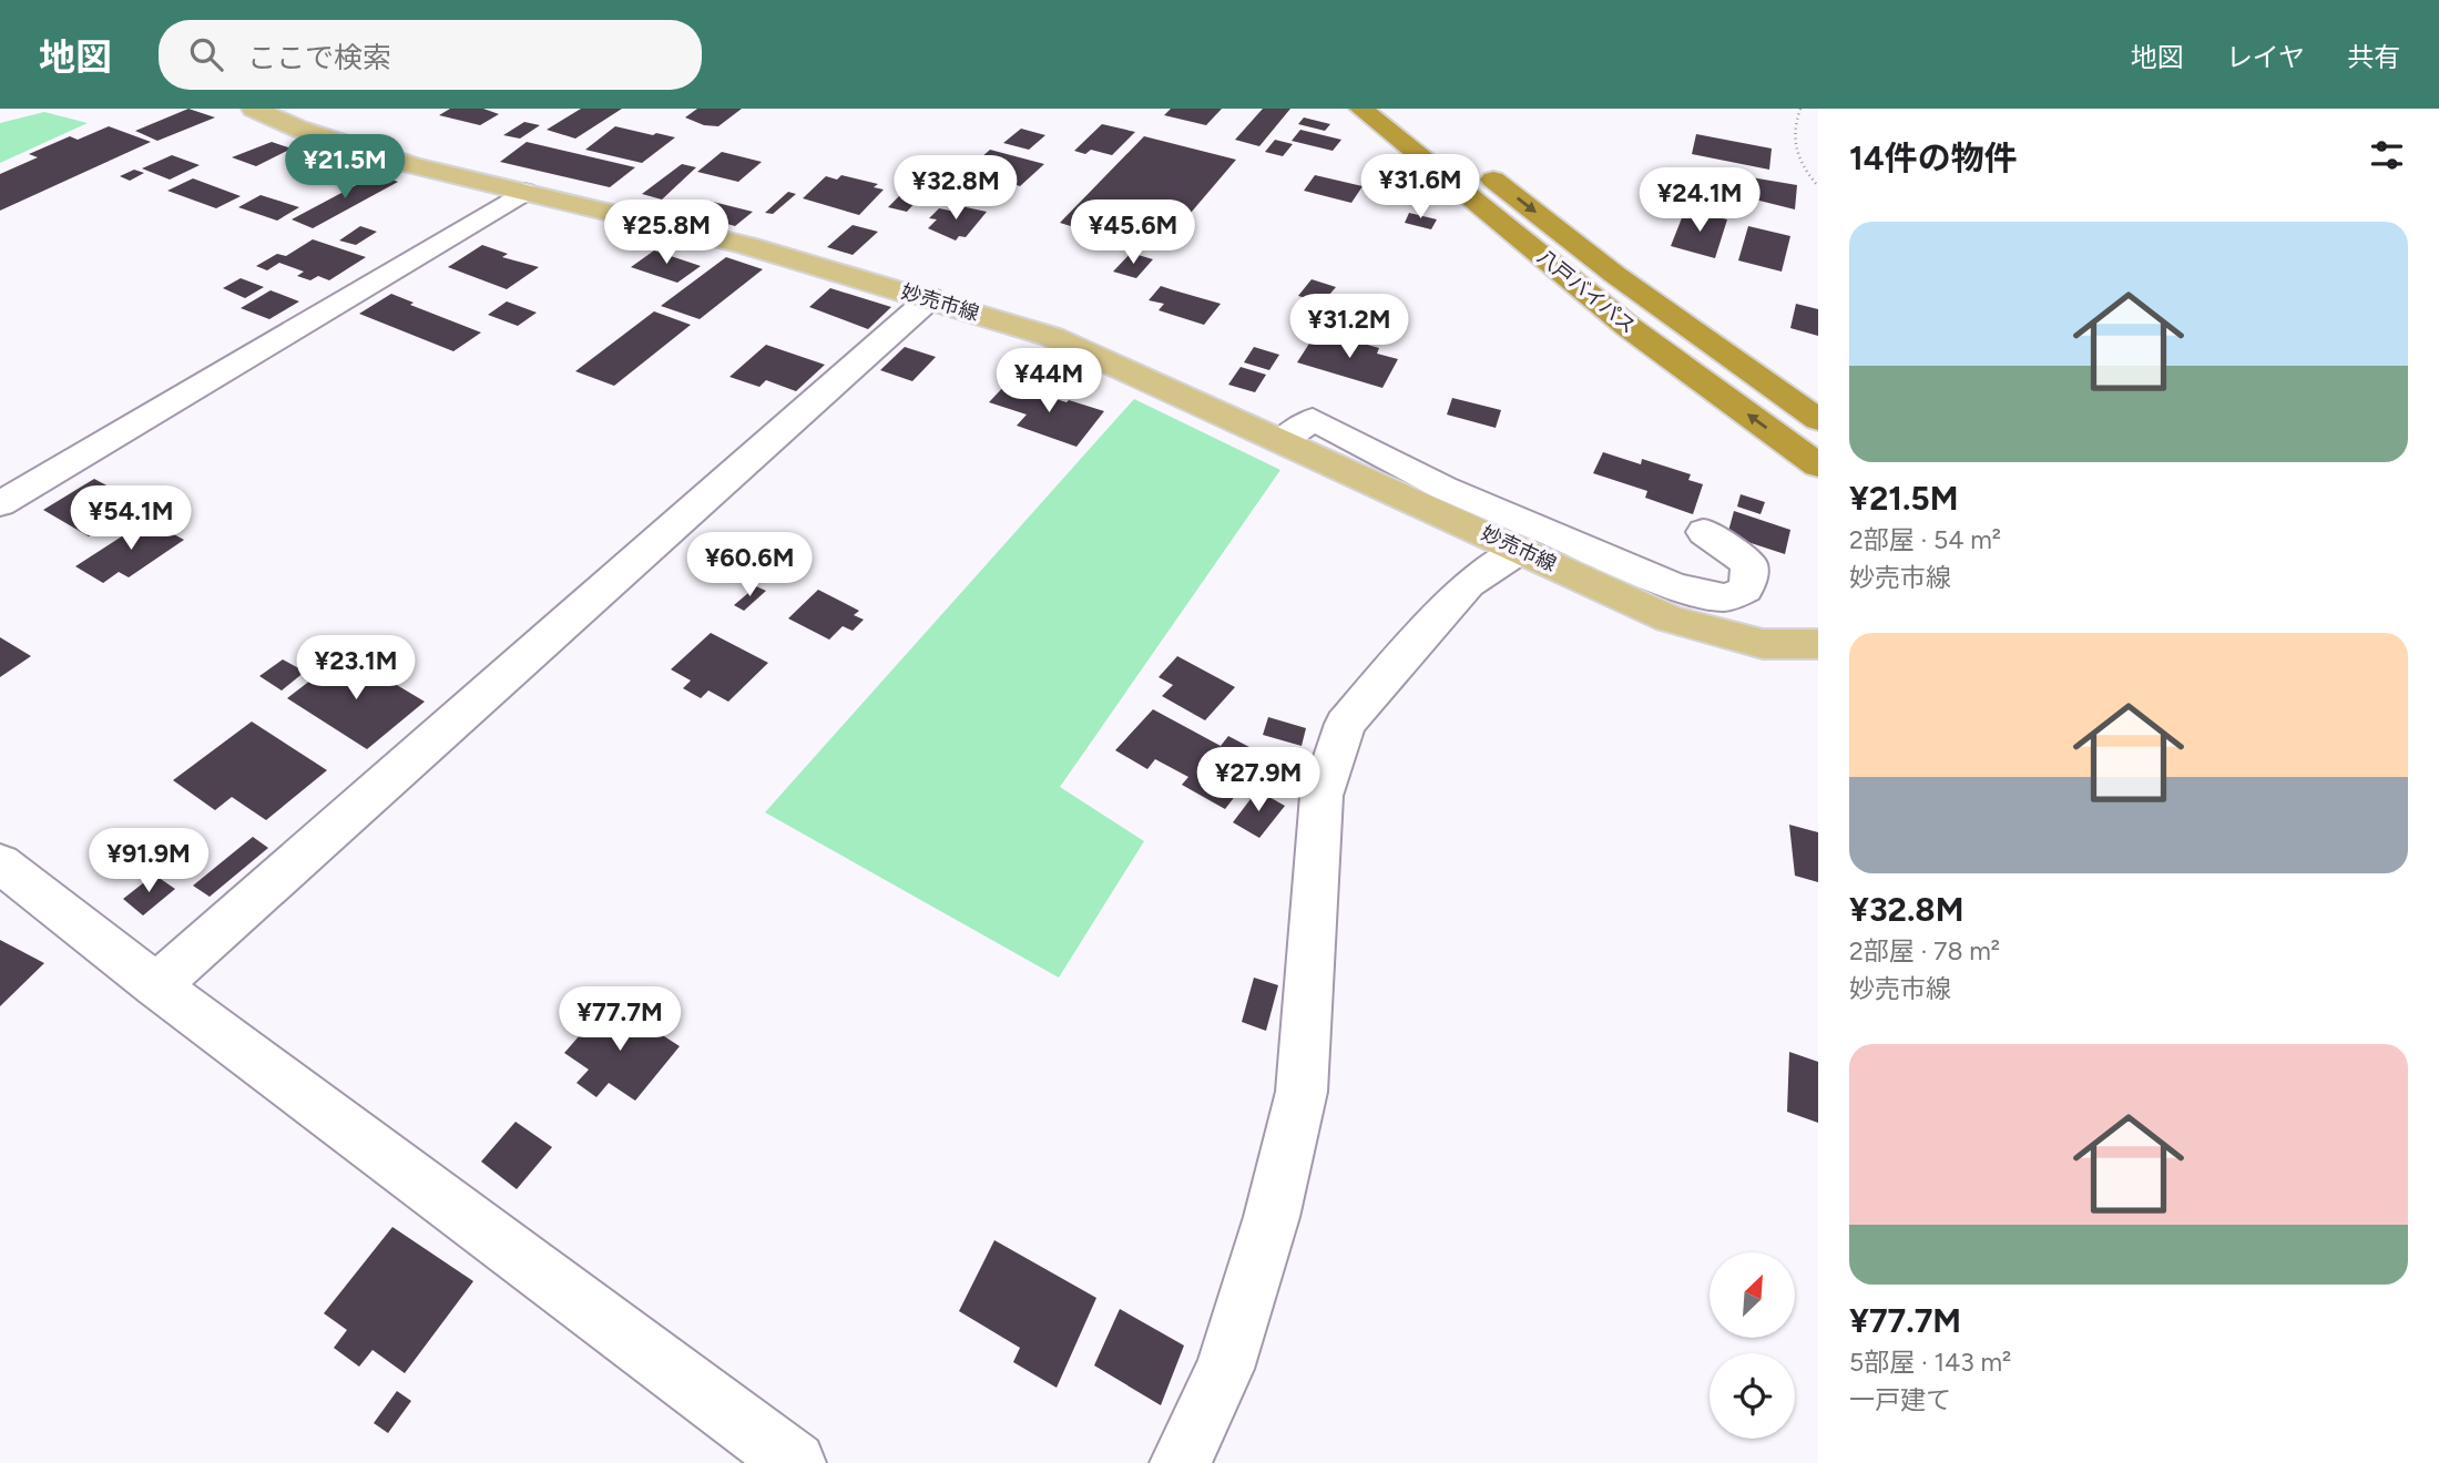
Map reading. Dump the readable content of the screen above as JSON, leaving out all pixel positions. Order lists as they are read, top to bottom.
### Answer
{
  "streets": {
    "highway": ["八戸バイパス"],
    "main road": ["妙売市線"]
  },
  "north": "top right",
  "page": {
    "header": "地図",
    "search": "ここで検索",
    "nav": ["地図", "レイヤ", "共有"],
    "heading": "14件の物件",
    "price": [
      "¥21.5M",
      "¥31.6M",
      "¥32.8M",
      "¥24.1M",
      "¥25.8M",
      "¥45.6M",
      "¥31.2M",
      "¥44M",
      "¥54.1M",
      "¥60.6M",
      "¥23.1M",
      "¥27.9M",
      "¥91.9M",
      "¥77.7M"
    ],
    "list": [
      {
        "name": "¥21.5M",
        "note": "2部屋 · 54 m² · 妙売市線"
      },
      {
        "name": "¥32.8M",
        "note": "2部屋 · 78 m² · 妙売市線"
      },
      {
        "name": "¥77.7M",
        "note": "5部屋 · 143 m² · 一戸建て"
      }
    ]
  }
}
